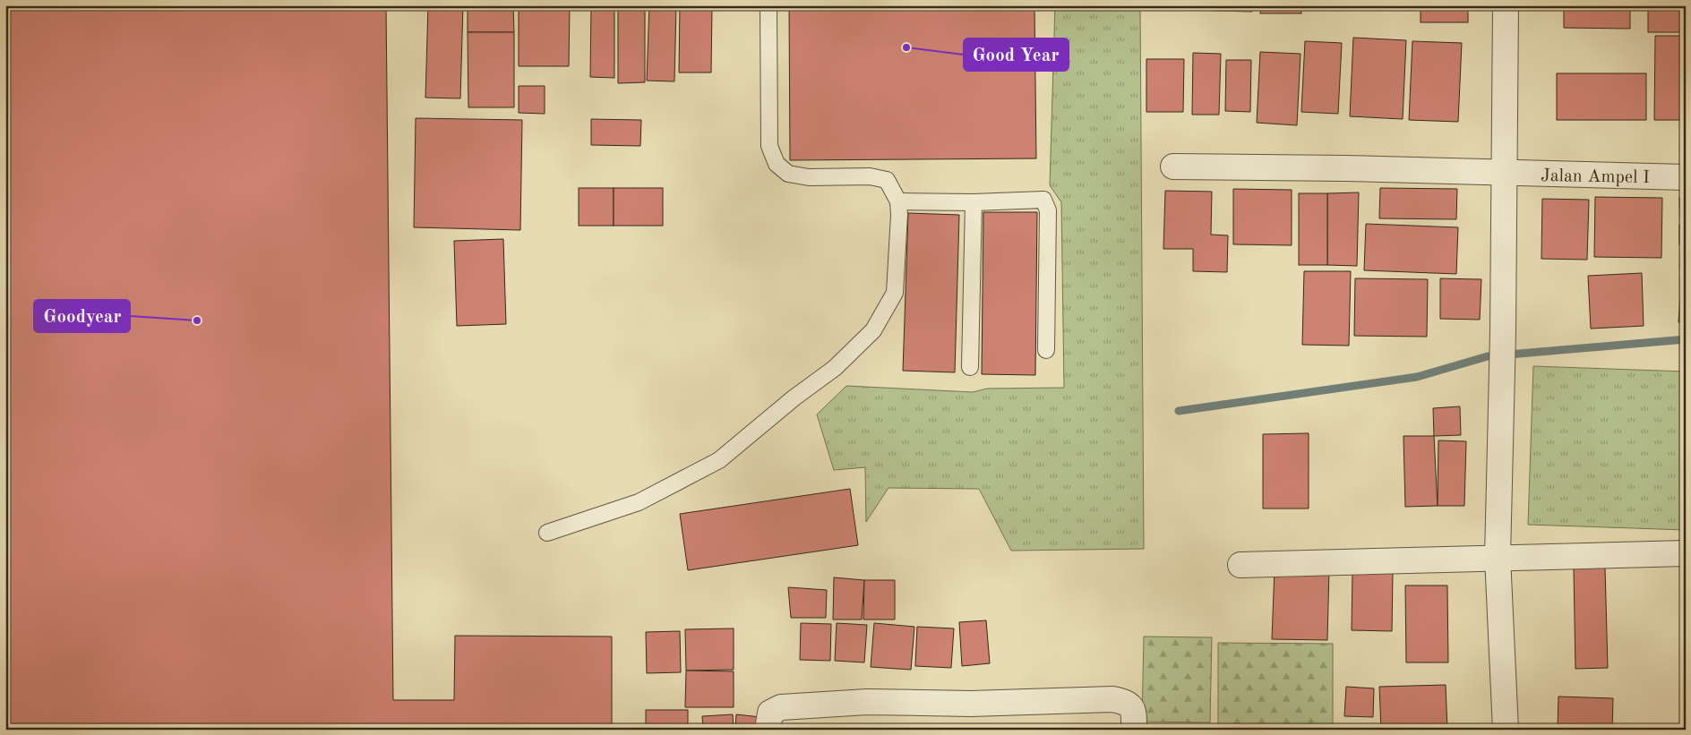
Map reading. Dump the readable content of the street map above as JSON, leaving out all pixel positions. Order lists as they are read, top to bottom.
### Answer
{
  "streets": {
    "street": ["Jalan Ampel I"]
  },
  "places": ["Good Year", "Goodyear"]
}
